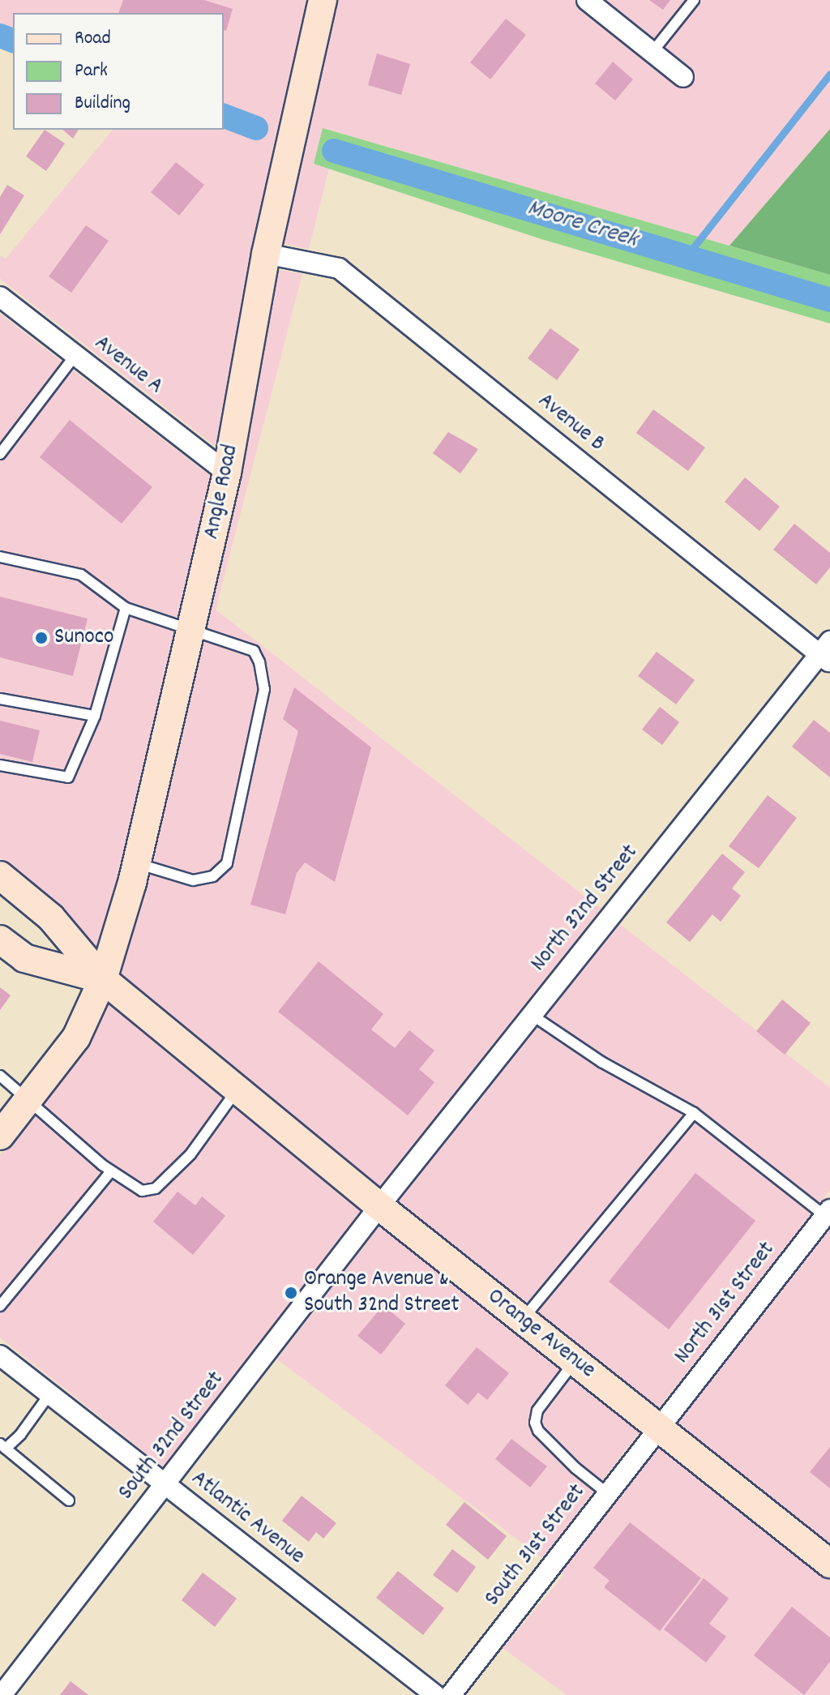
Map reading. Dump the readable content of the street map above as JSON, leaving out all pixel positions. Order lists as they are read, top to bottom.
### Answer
{
  "streets": {
    "main road": ["Angle Road", "Orange Avenue"],
    "street": [
      "Avenue A",
      "Avenue B",
      "North 32nd Street",
      "North 31st Street",
      "South 32nd Street",
      "Atlantic Avenue",
      "South 31st Street"
    ]
  },
  "crossings": [
    ["Avenue A", "Angle Road"],
    ["Avenue B", "Angle Road"],
    ["Avenue B", "North 32nd Street"],
    ["Angle Road", "Orange Avenue"],
    ["North 32nd Street", "Orange Avenue"],
    ["North 32nd Street", "South 32nd Street"],
    ["North 31st Street", "Orange Avenue"],
    ["North 31st Street", "South 31st Street"],
    ["Orange Avenue", "South 32nd Street"],
    ["Orange Avenue", "South 31st Street"],
    ["South 32nd Street", "Atlantic Avenue"]
  ],
  "water": ["Moore Creek"],
  "places": ["Sunoco", "Orange Avenue & South 32nd Street"],
  "legend": ["Road", "Park", "Building"]
}
